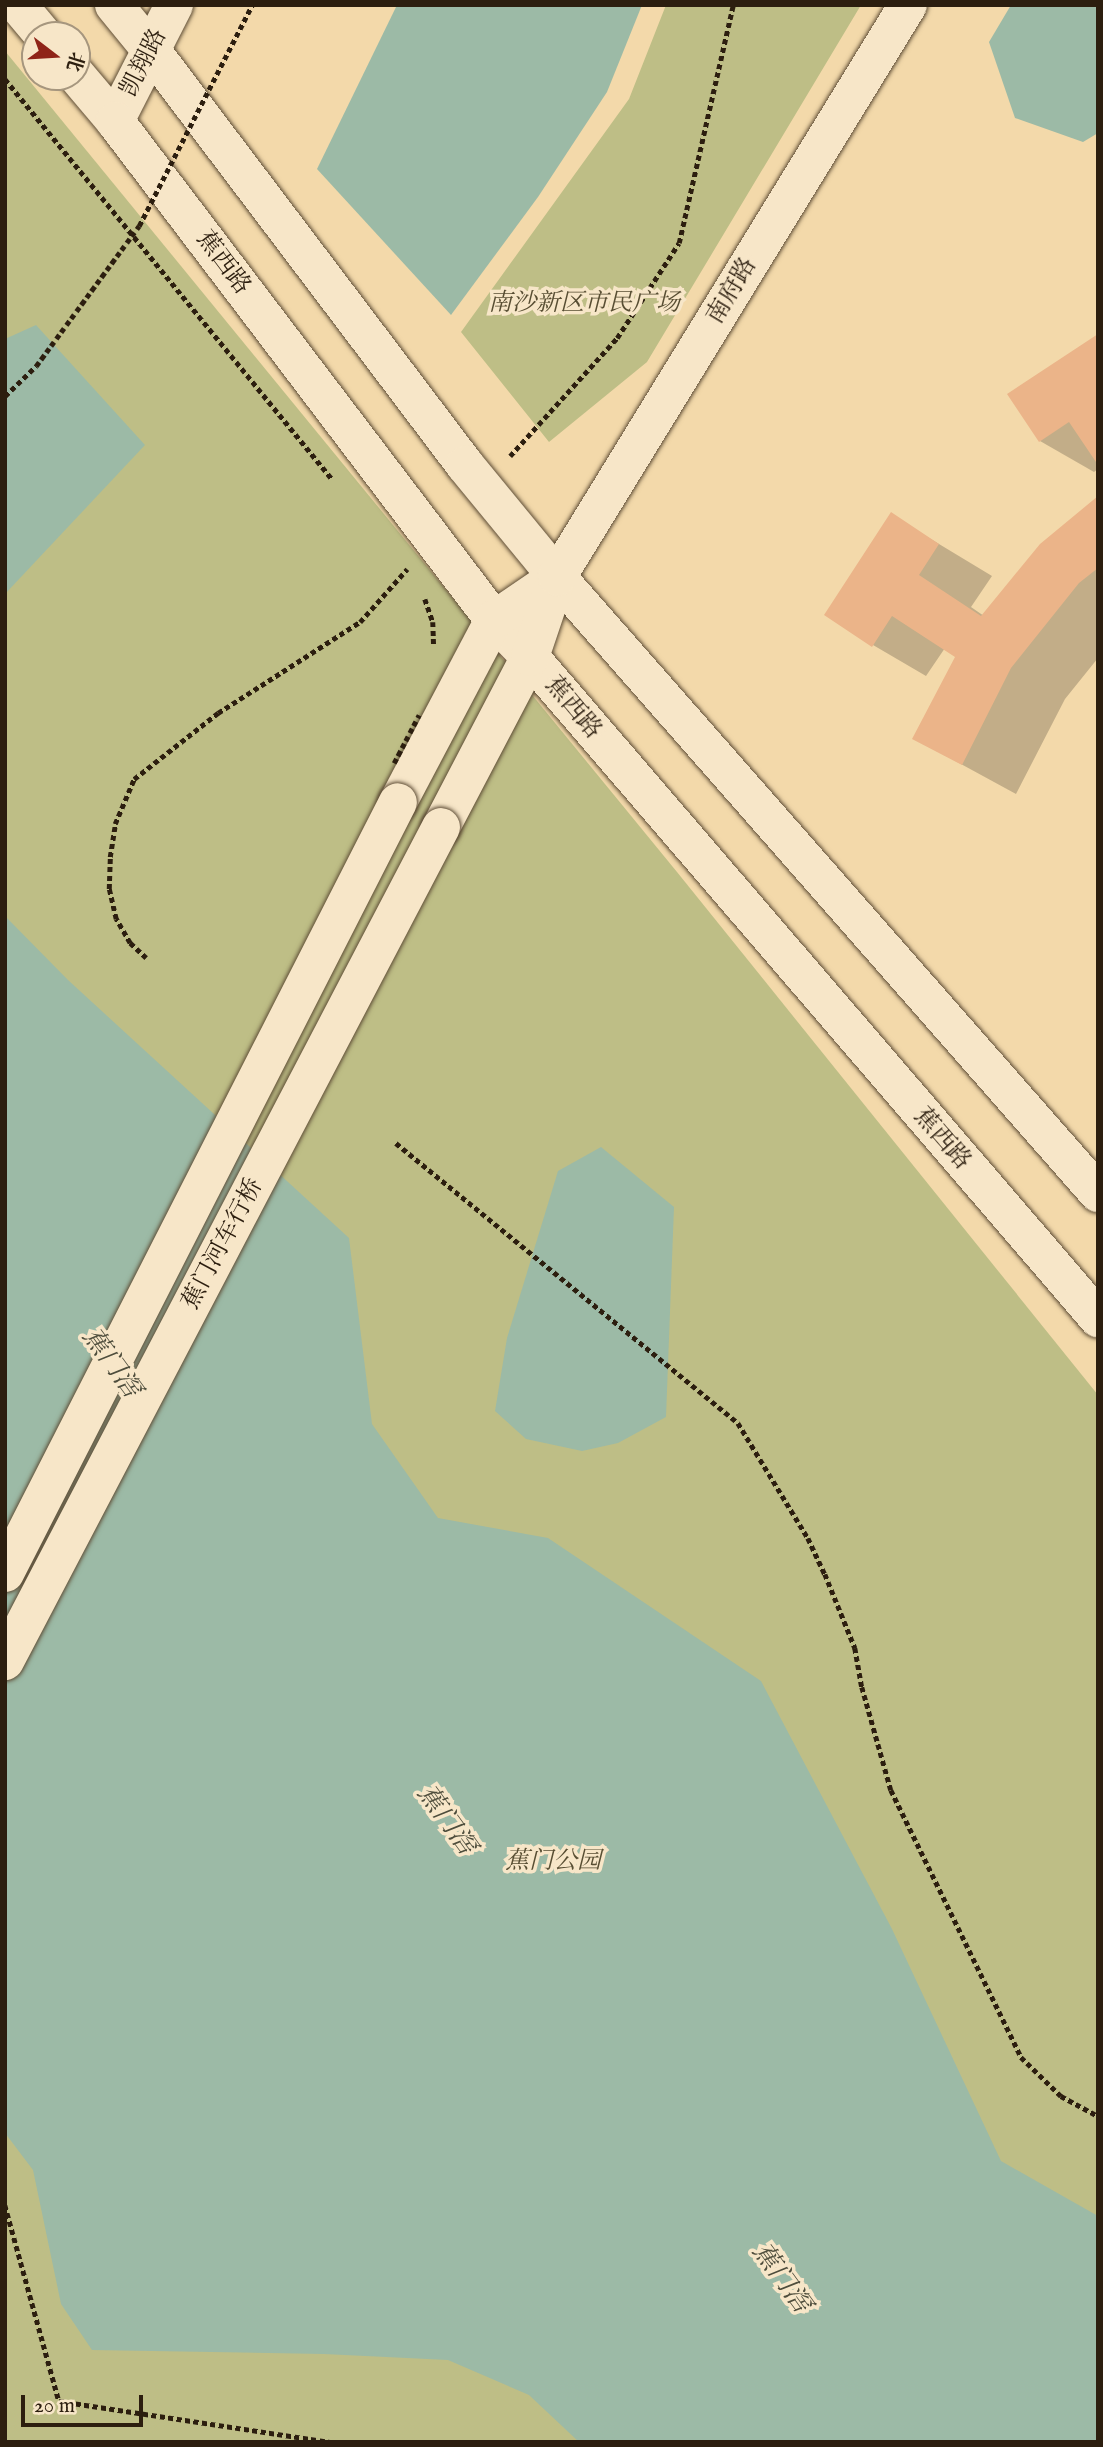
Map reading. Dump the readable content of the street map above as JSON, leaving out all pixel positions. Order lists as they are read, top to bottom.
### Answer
{
  "streets": {
    "street": [
      "凯翔路",
      "蕉西路",
      "南府路",
      "蕉门河车行桥"
    ]
  },
  "crossings": [
    ["凯翔路", "蕉西路"],
    ["蕉西路", "南府路"],
    ["南府路", "蕉门河车行桥"]
  ],
  "water": ["蕉门滘"],
  "parks": ["南沙新区市民广场", "蕉门公园"],
  "scale_bar": "20 m",
  "north": "right"
}
